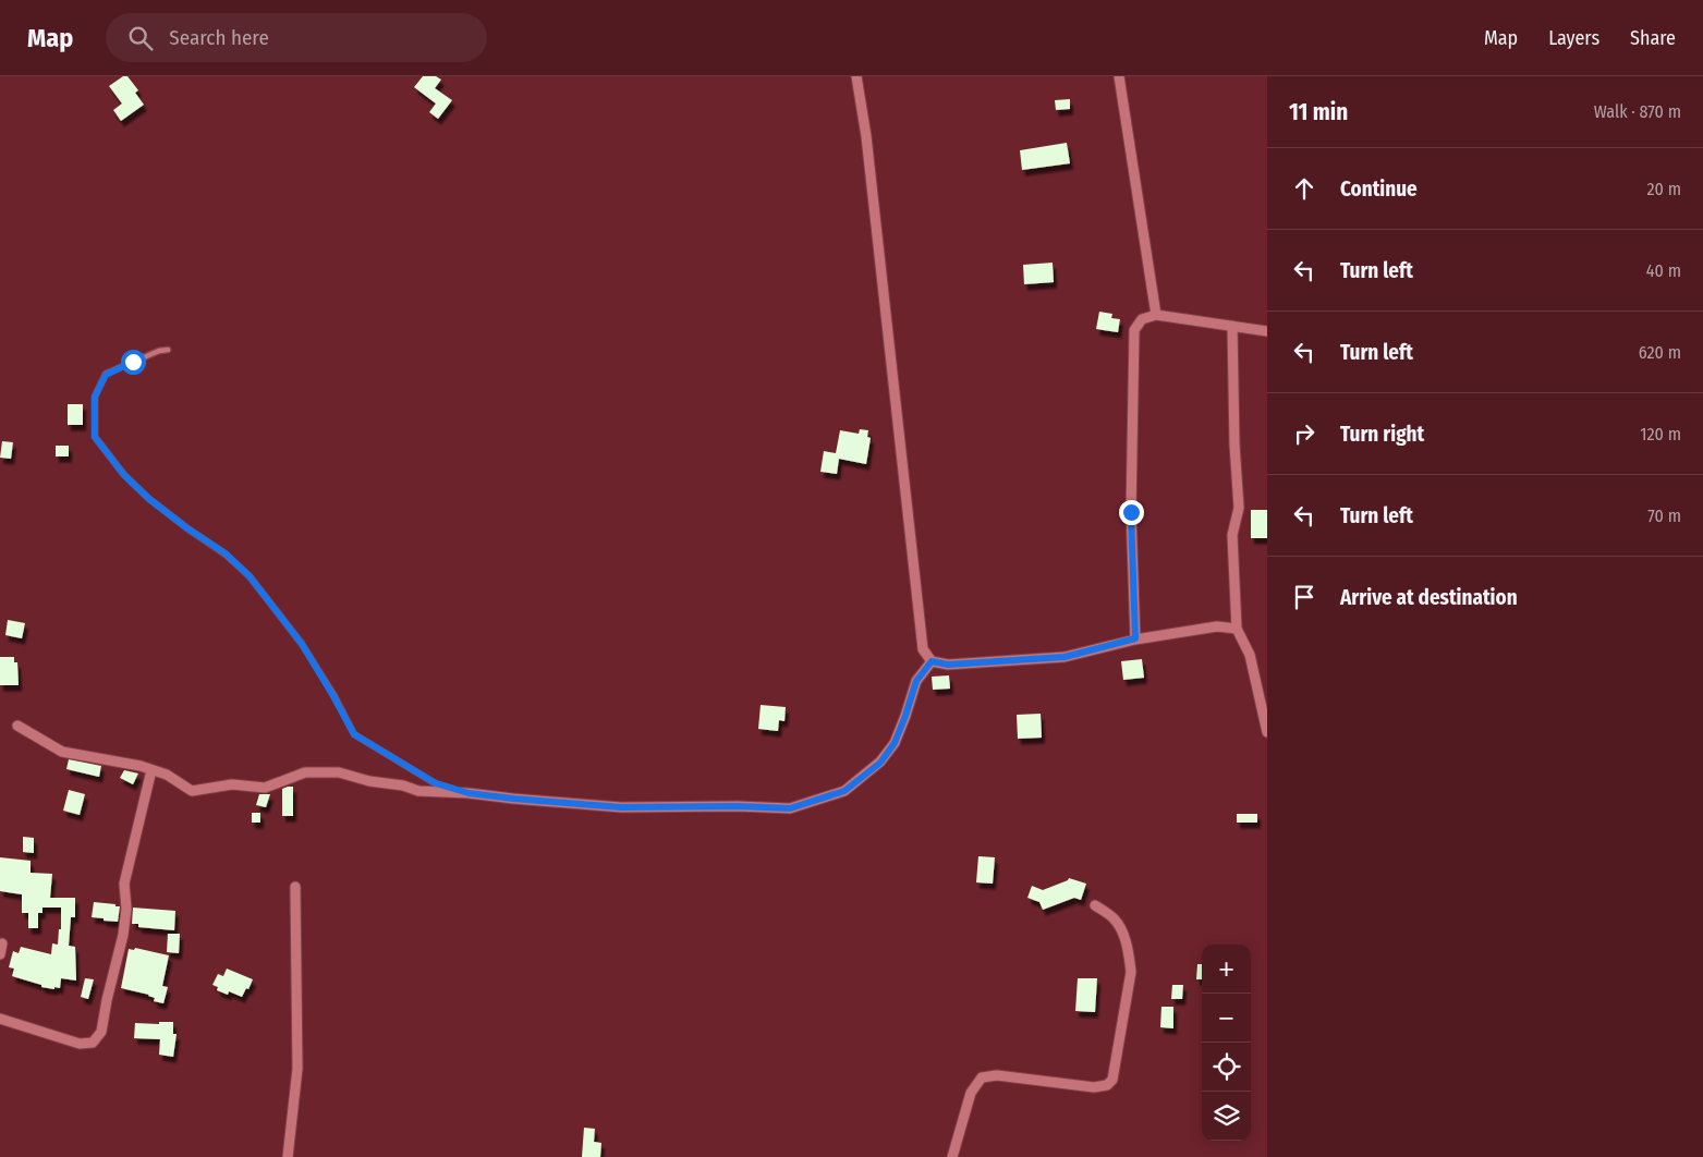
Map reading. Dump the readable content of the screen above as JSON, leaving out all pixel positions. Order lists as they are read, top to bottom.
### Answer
{
  "page": {
    "header": "Map",
    "search": "Search here",
    "nav": ["Map", "Layers", "Share"],
    "heading": ["11 min", "Walk · 870 m"],
    "list": [
      ["Continue", "20 m"],
      ["Turn left", "40 m"],
      ["Turn left", "620 m"],
      ["Turn right", "120 m"],
      ["Turn left", "70 m"],
      "Arrive at destination"
    ],
    "map_buttons": ["+", "−"]
  }
}
